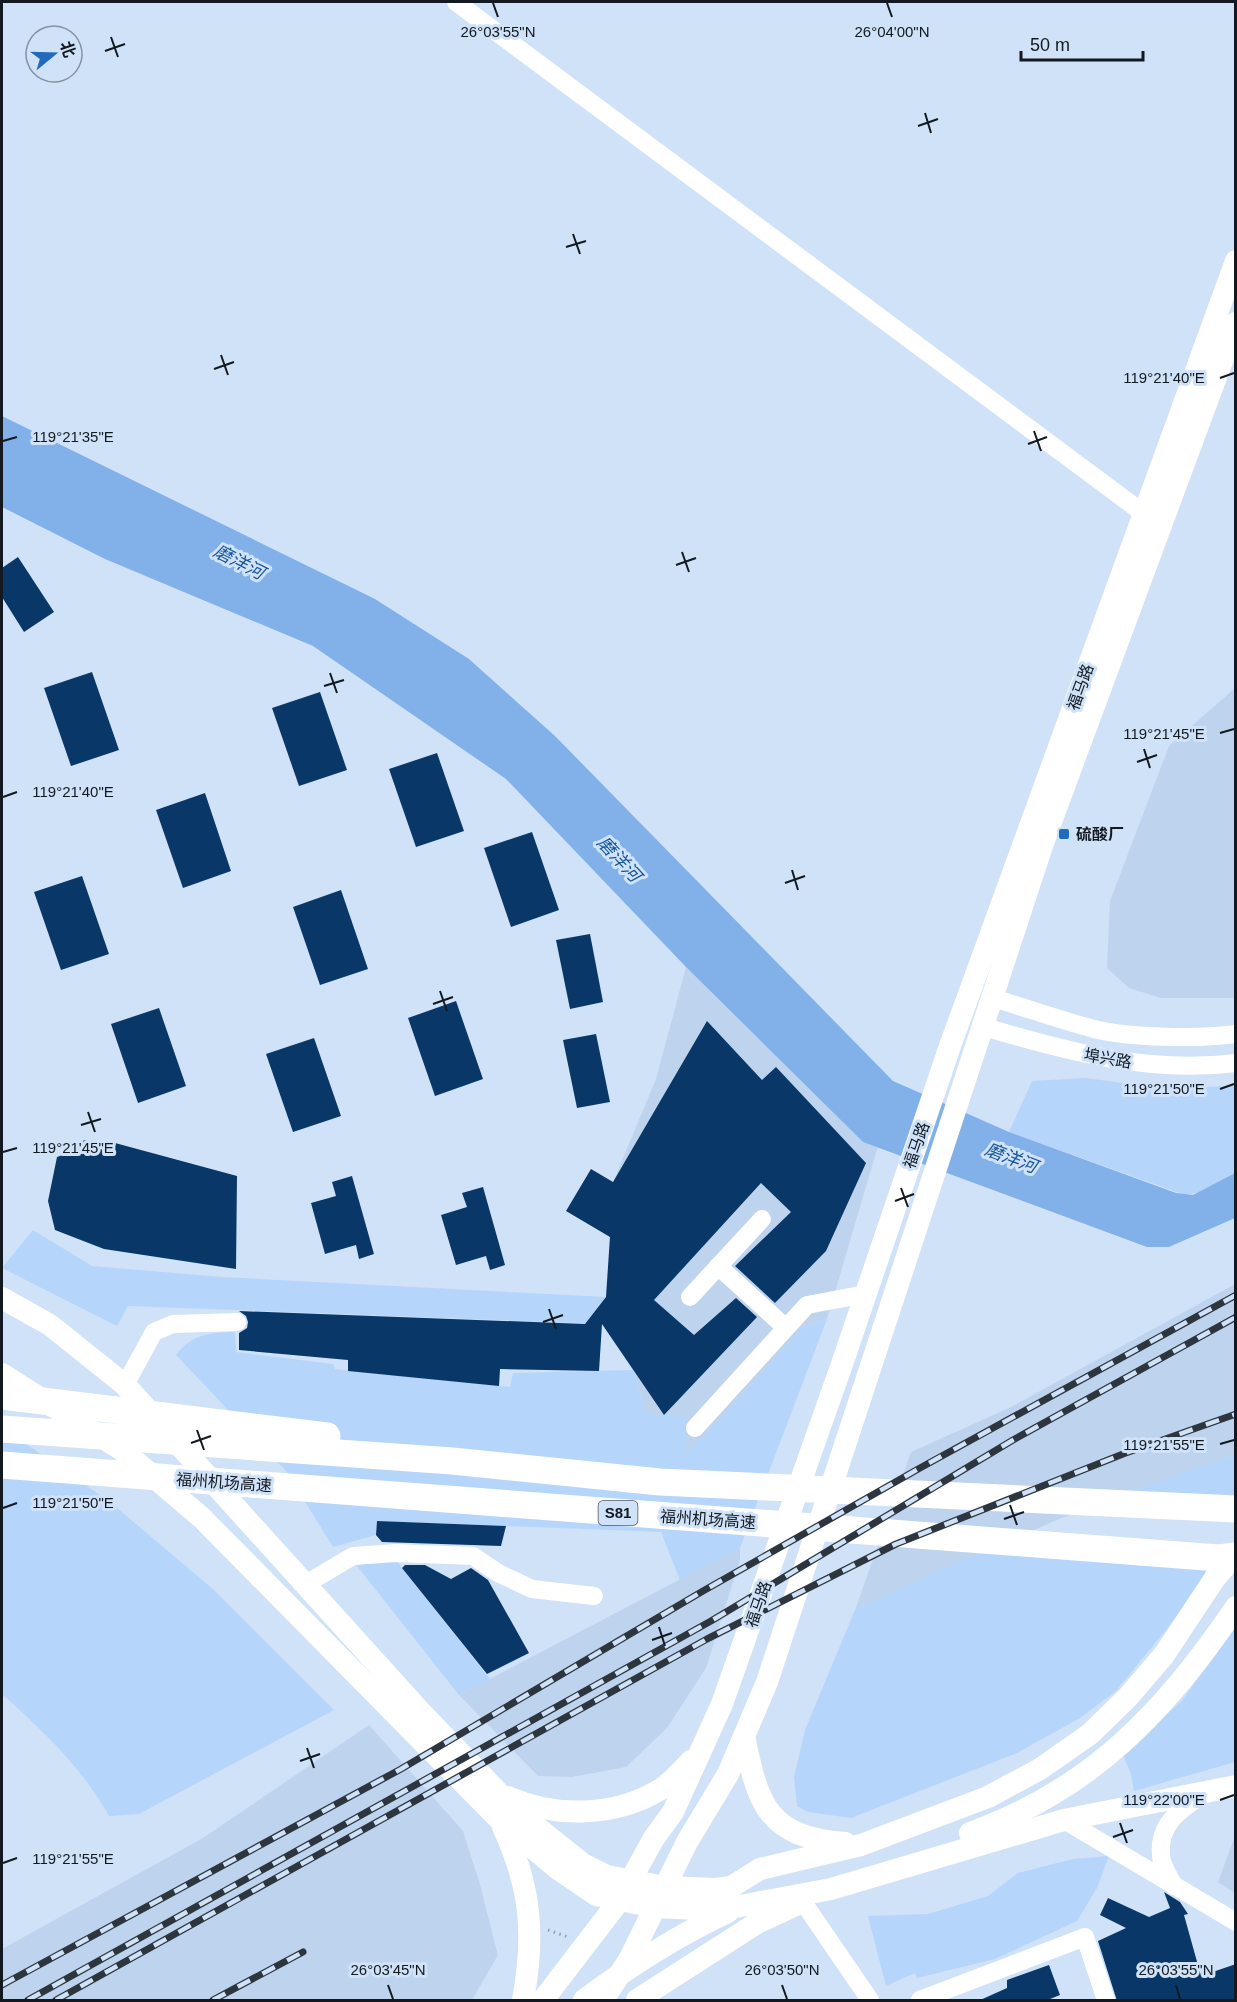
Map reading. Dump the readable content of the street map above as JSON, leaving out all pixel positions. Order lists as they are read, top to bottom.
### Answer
{
  "streets": {
    "highway": ["福州机场高速", "S81"],
    "main road": ["福马路"],
    "street": ["埠兴路"]
  },
  "crossings": [
    ["福马路", "埠兴路"]
  ],
  "water": ["磨洋河"],
  "places": {
    "transit": ["硫酸厂"]
  },
  "scale_bar": "50 m",
  "north": "right",
  "coordinates": [
    "26°03'55\"N",
    "26°04'00\"N",
    "119°21'40\"E",
    "119°21'35\"E",
    "119°21'45\"E",
    "119°21'50\"E",
    "119°21'55\"E",
    "119°22'00\"E",
    "26°03'45\"N",
    "26°03'50\"N"
  ]
}
